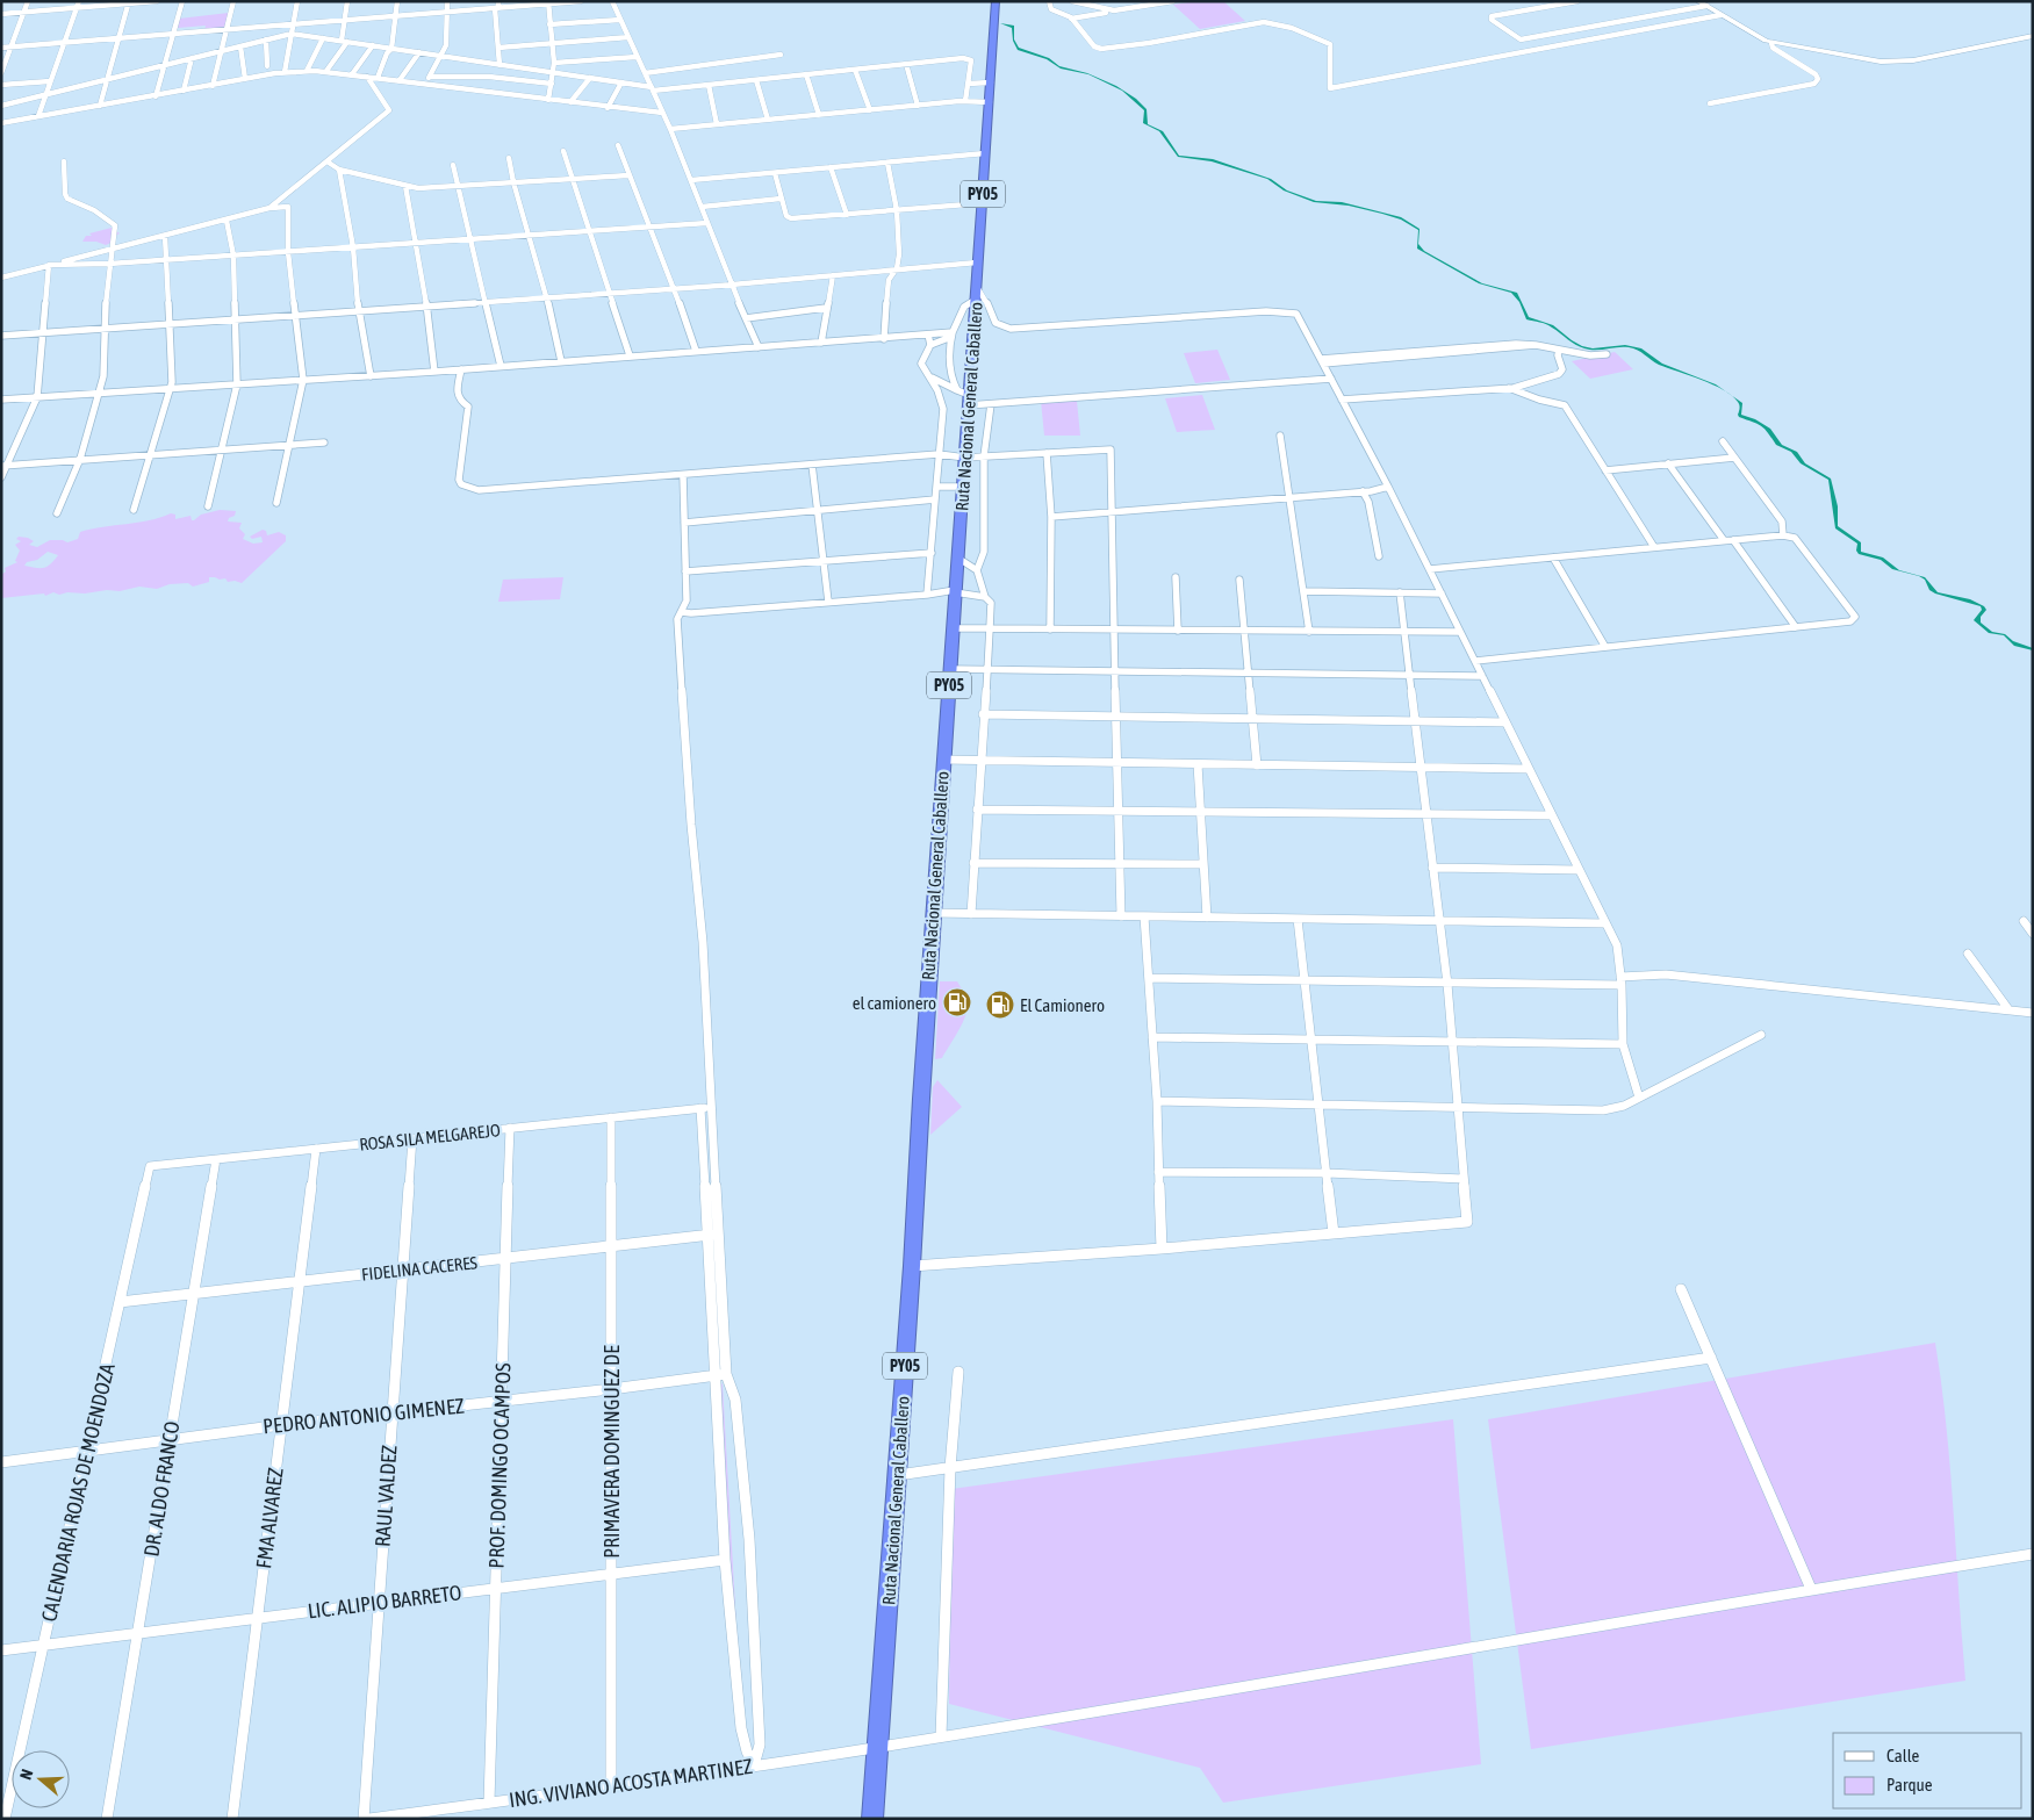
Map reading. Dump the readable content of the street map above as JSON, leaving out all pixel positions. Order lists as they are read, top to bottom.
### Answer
{
  "streets": {
    "highway": ["PY05", "Ruta Nacional General Caballero"],
    "street": [
      "ROSA SILA MELGAREJO",
      "FIDELINA CACERES",
      "PEDRO ANTONIO GIMENEZ",
      "PRIMAVERA DOMINGUEZ DE",
      "PROF. DOMINGO OCAMPOS",
      "DR. ALDO FRANCO",
      "CALENDARIA ROJAS DE MOENDOZA",
      "RAUL VALDEZ",
      "FMA ALVAREZ",
      "LIC. ALIPIO BARRETO",
      "ING. VIVIANO ACOSTA MARTINEZ"
    ]
  },
  "crossings": [
    ["Ruta Nacional General Caballero", "ING. VIVIANO ACOSTA MARTINEZ"],
    ["ROSA SILA MELGAREJO", "PRIMAVERA DOMINGUEZ DE"],
    ["ROSA SILA MELGAREJO", "PROF. DOMINGO OCAMPOS"],
    ["ROSA SILA MELGAREJO", "DR. ALDO FRANCO"],
    ["ROSA SILA MELGAREJO", "CALENDARIA ROJAS DE MOENDOZA"],
    ["ROSA SILA MELGAREJO", "RAUL VALDEZ"],
    ["ROSA SILA MELGAREJO", "FMA ALVAREZ"],
    ["FIDELINA CACERES", "PRIMAVERA DOMINGUEZ DE"],
    ["FIDELINA CACERES", "PROF. DOMINGO OCAMPOS"],
    ["FIDELINA CACERES", "DR. ALDO FRANCO"],
    ["FIDELINA CACERES", "CALENDARIA ROJAS DE MOENDOZA"],
    ["FIDELINA CACERES", "RAUL VALDEZ"],
    ["FIDELINA CACERES", "FMA ALVAREZ"],
    ["PEDRO ANTONIO GIMENEZ", "PRIMAVERA DOMINGUEZ DE"],
    ["PEDRO ANTONIO GIMENEZ", "PROF. DOMINGO OCAMPOS"],
    ["PEDRO ANTONIO GIMENEZ", "DR. ALDO FRANCO"],
    ["PEDRO ANTONIO GIMENEZ", "CALENDARIA ROJAS DE MOENDOZA"],
    ["PEDRO ANTONIO GIMENEZ", "RAUL VALDEZ"],
    ["PEDRO ANTONIO GIMENEZ", "FMA ALVAREZ"],
    ["PRIMAVERA DOMINGUEZ DE", "LIC. ALIPIO BARRETO"],
    ["PRIMAVERA DOMINGUEZ DE", "ING. VIVIANO ACOSTA MARTINEZ"],
    ["PROF. DOMINGO OCAMPOS", "LIC. ALIPIO BARRETO"],
    ["PROF. DOMINGO OCAMPOS", "ING. VIVIANO ACOSTA MARTINEZ"],
    ["DR. ALDO FRANCO", "LIC. ALIPIO BARRETO"],
    ["CALENDARIA ROJAS DE MOENDOZA", "LIC. ALIPIO BARRETO"],
    ["RAUL VALDEZ", "LIC. ALIPIO BARRETO"],
    ["FMA ALVAREZ", "LIC. ALIPIO BARRETO"]
  ],
  "places": {
    "fuel station": ["el camionero", "El Camionero"]
  },
  "legend": ["Calle", "Parque"],
  "north": "left"
}
